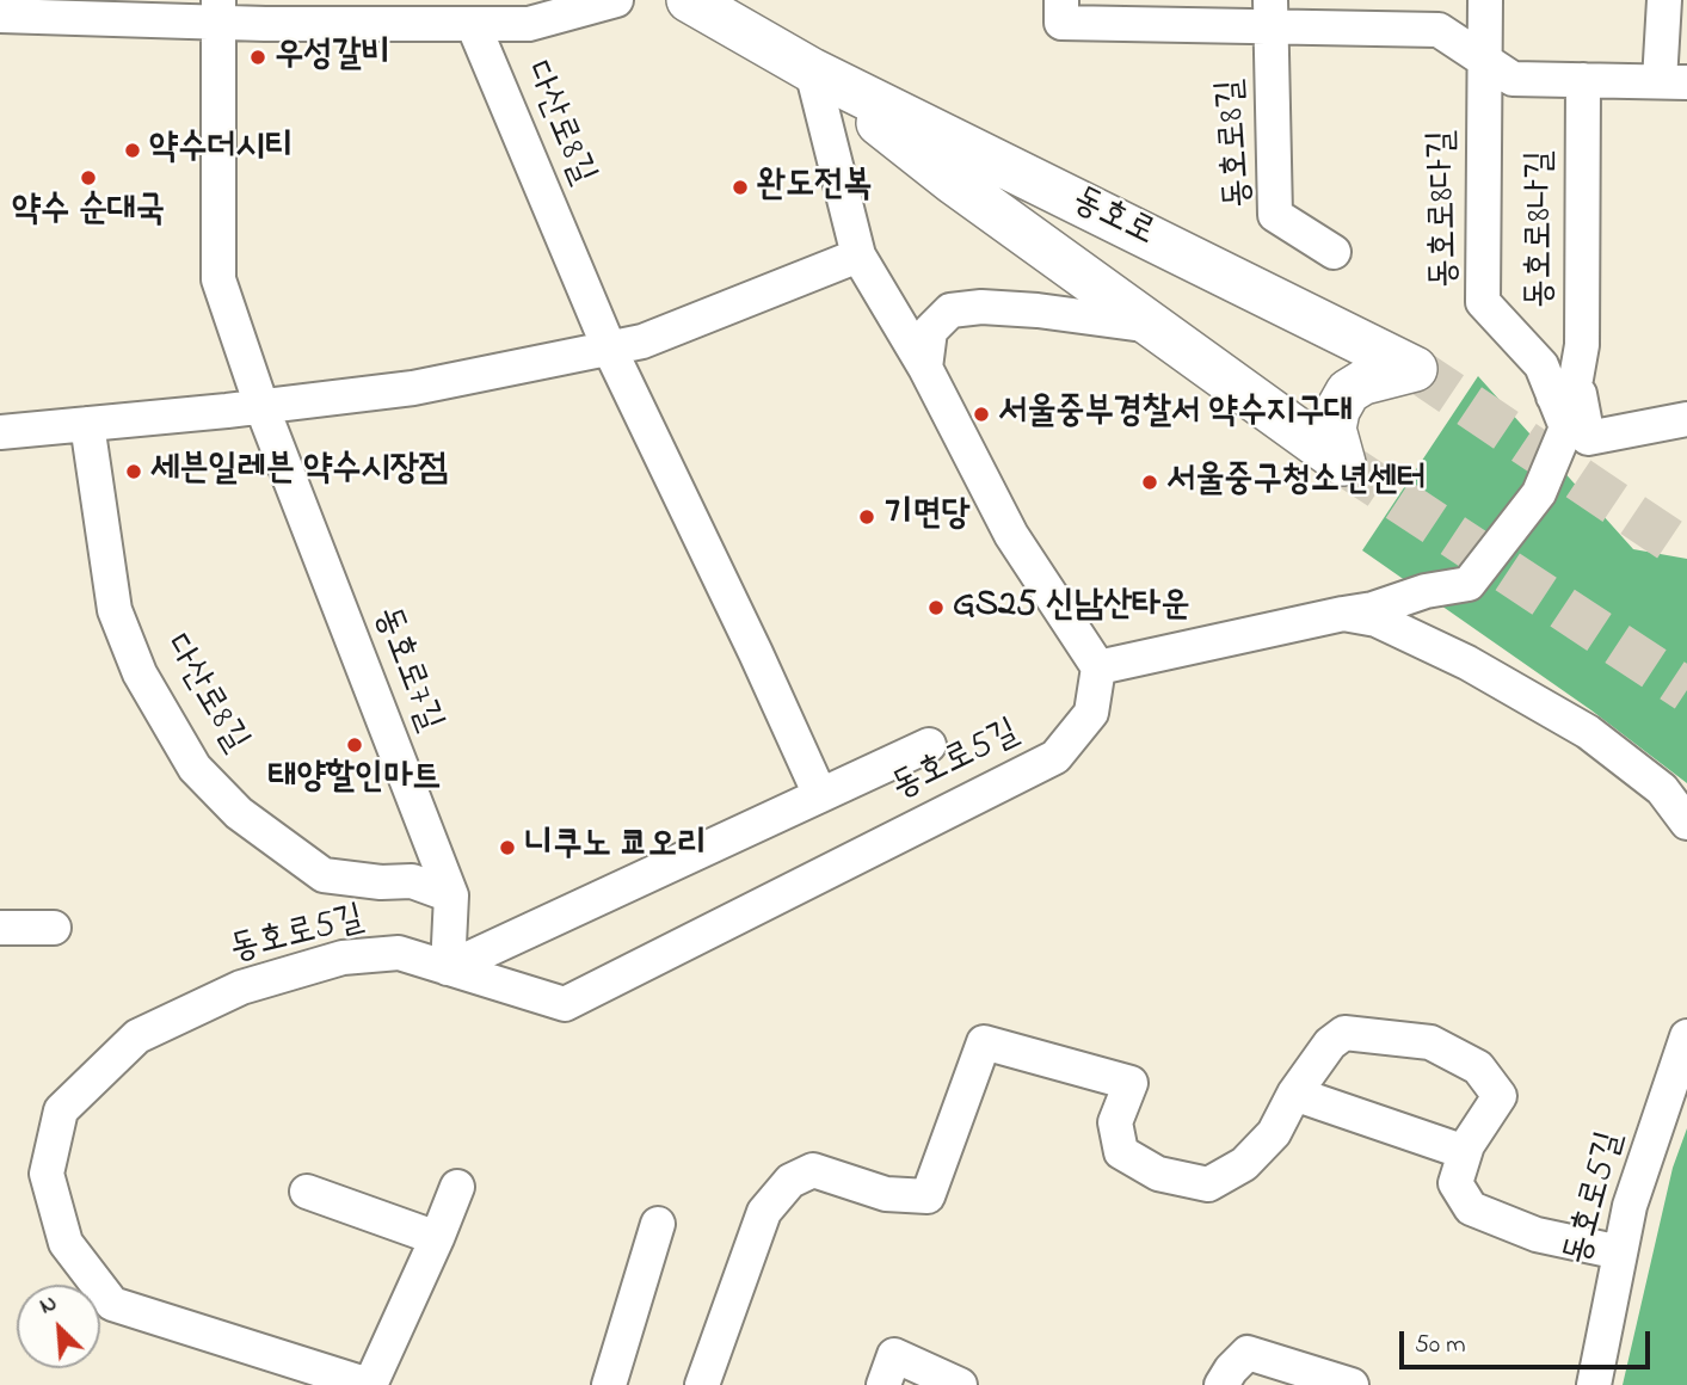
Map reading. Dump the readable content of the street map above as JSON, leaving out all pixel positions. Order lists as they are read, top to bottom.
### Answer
{
  "streets": {
    "main road": ["동호로"],
    "street": [
      "다산로8길",
      "동호로8길",
      "동호로8다길",
      "동호로8나길",
      "동호로7길",
      "동호로5길"
    ]
  },
  "crossings": [
    ["다산로8길", "동호로7길"],
    ["동호로8다길", "동호로8나길"],
    ["동호로7길", "동호로5길"]
  ],
  "places": [
    "우성갈비",
    "약수더시티",
    "약수 순대국",
    "완도전복",
    "서울중부경찰서 약수지구대",
    "세븐일레븐 약수시장점",
    "서울중구청소년센터",
    "기면당",
    "GS25 신남산타운",
    "태양할인마트",
    "니쿠노 쿄오리"
  ],
  "scale_bar": "50 m",
  "north": "top left"
}
